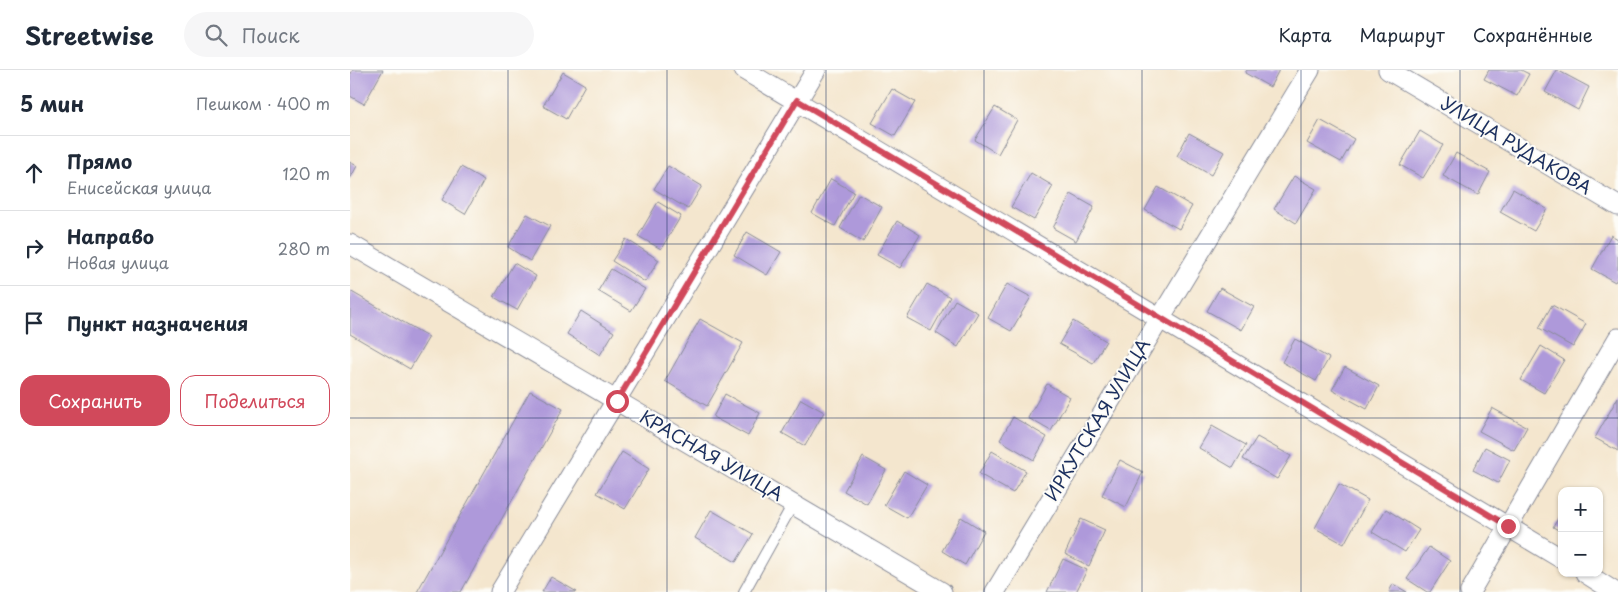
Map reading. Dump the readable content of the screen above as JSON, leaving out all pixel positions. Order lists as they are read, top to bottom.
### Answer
{
  "streets": {
    "street": ["УЛИЦА РУДАКОВА", "ИРКУТСКАЯ УЛИЦА", "КРАСНАЯ УЛИЦА"]
  },
  "page": {
    "header": "Streetwise",
    "search": "Поиск",
    "nav": ["Карта", "Маршрут", "Сохранённые"],
    "heading": ["5 мин", "Пешком · 400 m"],
    "list": [
      ["Прямо", "Енисейская улица", "120 m"],
      ["Направо", "Новая улица", "280 m"],
      "Пункт назначения"
    ],
    "buttons": ["Сохранить", "Поделиться"],
    "map_buttons": ["+", "−"]
  }
}
